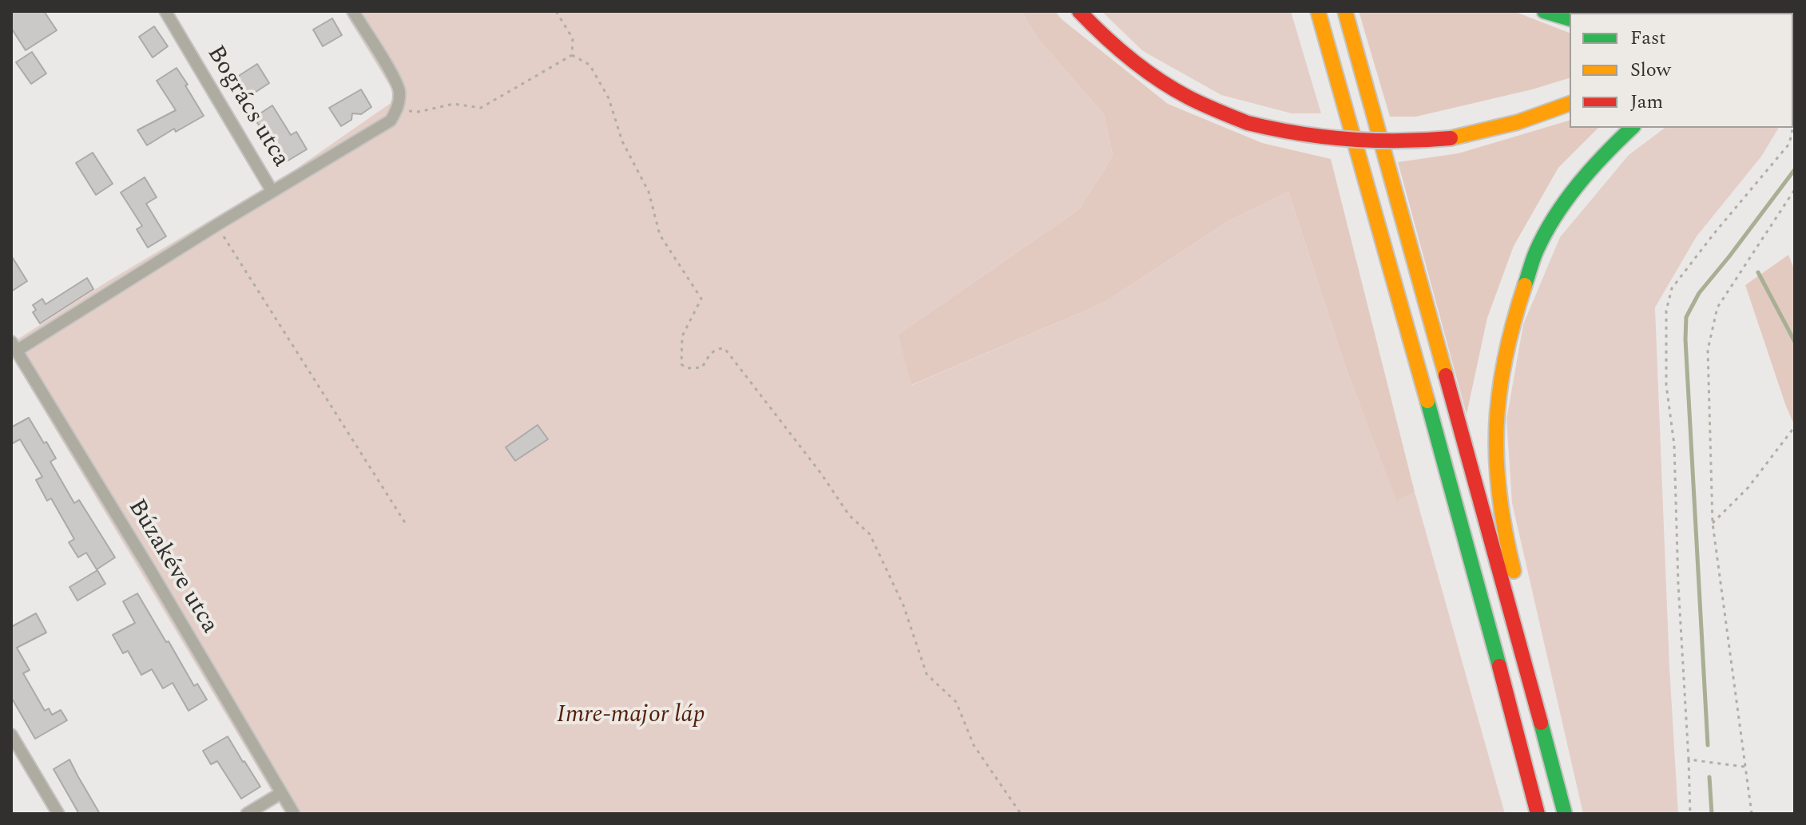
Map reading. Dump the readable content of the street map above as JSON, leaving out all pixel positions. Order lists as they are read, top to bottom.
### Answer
{
  "streets": {
    "street": ["Bogrács utca", "Búzakéve utca"]
  },
  "parks": ["Imre-major láp"],
  "legend": ["Fast", "Slow", "Jam"]
}
